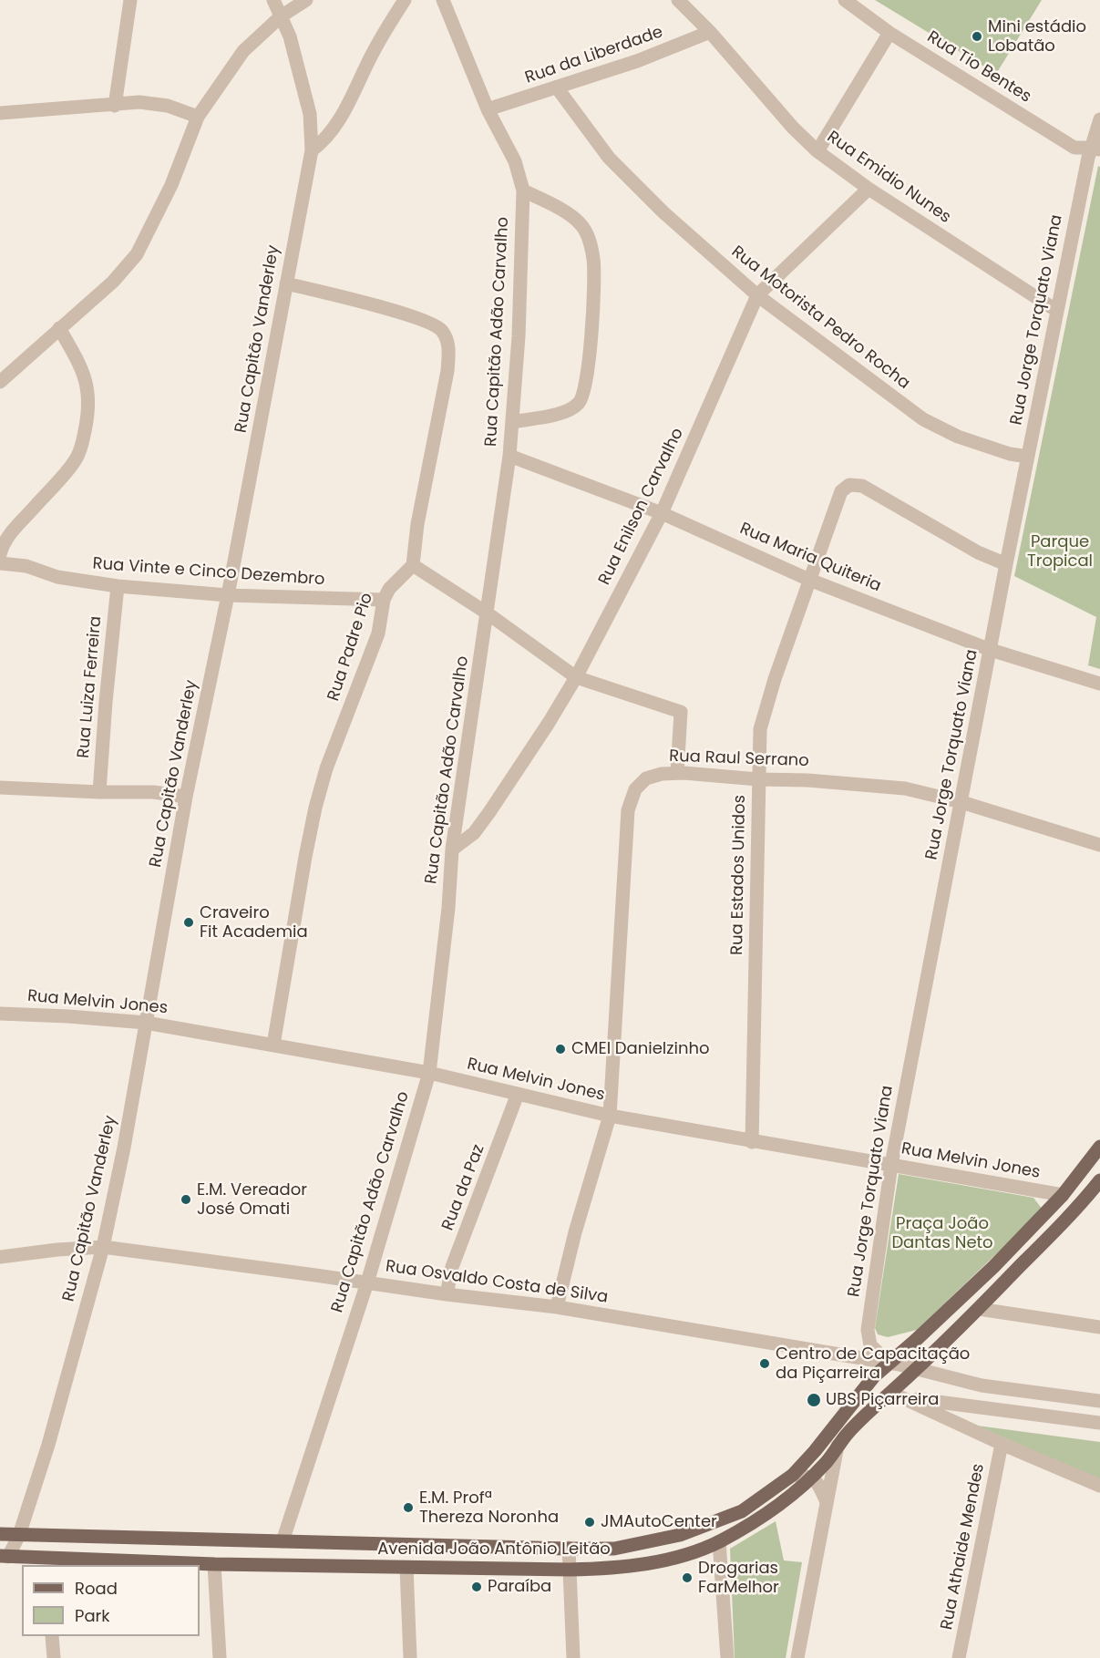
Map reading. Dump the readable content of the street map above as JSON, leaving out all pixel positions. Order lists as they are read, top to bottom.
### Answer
{
  "streets": {
    "main road": ["Avenida João Antônio Leitão"],
    "street": [
      "Rua da Liberdade",
      "Rua Tio Bentes",
      "Rua Emidio Nunes",
      "Rua Motorista Pedro Rocha",
      "Rua Jorge Torquato Viana",
      "Rua Capitão Adão Carvalho",
      "Rua Capitão Vanderley",
      "Rua Enilson Carvalho",
      "Rua Maria Quiteria",
      "Rua Vinte e Cinco Dezembro",
      "Rua Padre Pio",
      "Rua Luiza Ferreira",
      "Rua Raul Serrano",
      "Rua Estados Unidos",
      "Rua Melvin Jones",
      "Rua da Paz",
      "Rua Osvaldo Costa de Silva",
      "Rua Athaide Mendes"
    ]
  },
  "crossings": [
    ["Rua da Liberdade", "Rua Emidio Nunes"],
    ["Rua da Liberdade", "Rua Motorista Pedro Rocha"],
    ["Rua da Liberdade", "Rua Capitão Adão Carvalho"],
    ["Rua Tio Bentes", "Rua Jorge Torquato Viana"],
    ["Rua Emidio Nunes", "Rua Jorge Torquato Viana"],
    ["Rua Emidio Nunes", "Rua Enilson Carvalho"],
    ["Rua Motorista Pedro Rocha", "Rua Jorge Torquato Viana"],
    ["Rua Motorista Pedro Rocha", "Rua Enilson Carvalho"],
    ["Rua Jorge Torquato Viana", "Rua Maria Quiteria"],
    ["Rua Jorge Torquato Viana", "Rua Raul Serrano"],
    ["Rua Jorge Torquato Viana", "Rua Estados Unidos"],
    ["Rua Jorge Torquato Viana", "Rua Melvin Jones"],
    ["Rua Jorge Torquato Viana", "Rua Osvaldo Costa de Silva"],
    ["Rua Jorge Torquato Viana", "Avenida João Antônio Leitão"],
    ["Rua Capitão Adão Carvalho", "Rua Enilson Carvalho"],
    ["Rua Capitão Adão Carvalho", "Rua Maria Quiteria"],
    ["Rua Capitão Adão Carvalho", "Rua Melvin Jones"],
    ["Rua Capitão Adão Carvalho", "Rua Osvaldo Costa de Silva"],
    ["Rua Capitão Adão Carvalho", "Avenida João Antônio Leitão"],
    ["Rua Capitão Vanderley", "Rua Vinte e Cinco Dezembro"],
    ["Rua Capitão Vanderley", "Rua Melvin Jones"],
    ["Rua Capitão Vanderley", "Rua Osvaldo Costa de Silva"],
    ["Rua Capitão Vanderley", "Avenida João Antônio Leitão"],
    ["Rua Enilson Carvalho", "Rua Maria Quiteria"],
    ["Rua Maria Quiteria", "Rua Estados Unidos"],
    ["Rua Vinte e Cinco Dezembro", "Rua Padre Pio"],
    ["Rua Vinte e Cinco Dezembro", "Rua Luiza Ferreira"],
    ["Rua Padre Pio", "Rua Melvin Jones"],
    ["Rua Raul Serrano", "Rua Estados Unidos"],
    ["Rua Raul Serrano", "Rua Melvin Jones"],
    ["Rua Estados Unidos", "Rua Melvin Jones"],
    ["Rua Melvin Jones", "Rua da Paz"],
    ["Rua Melvin Jones", "Avenida João Antônio Leitão"],
    ["Rua da Paz", "Rua Osvaldo Costa de Silva"],
    ["Rua Osvaldo Costa de Silva", "Avenida João Antônio Leitão"]
  ],
  "parks": ["Parque Tropical", "Praça João Dantas Neto"],
  "places": [
    "Mini estádio Lobatão",
    "Craveiro Fit Academia",
    "CMEI Danielzinho",
    "E.M. Vereador José Omati",
    "Centro de Capacitação da Piçarreira",
    "UBS Piçarreira",
    "E.M. Profª Thereza Noronha",
    "JMAutoCenter",
    "Drogarias FarMelhor",
    "Paraíba"
  ],
  "legend": ["Road", "Park"]
}
